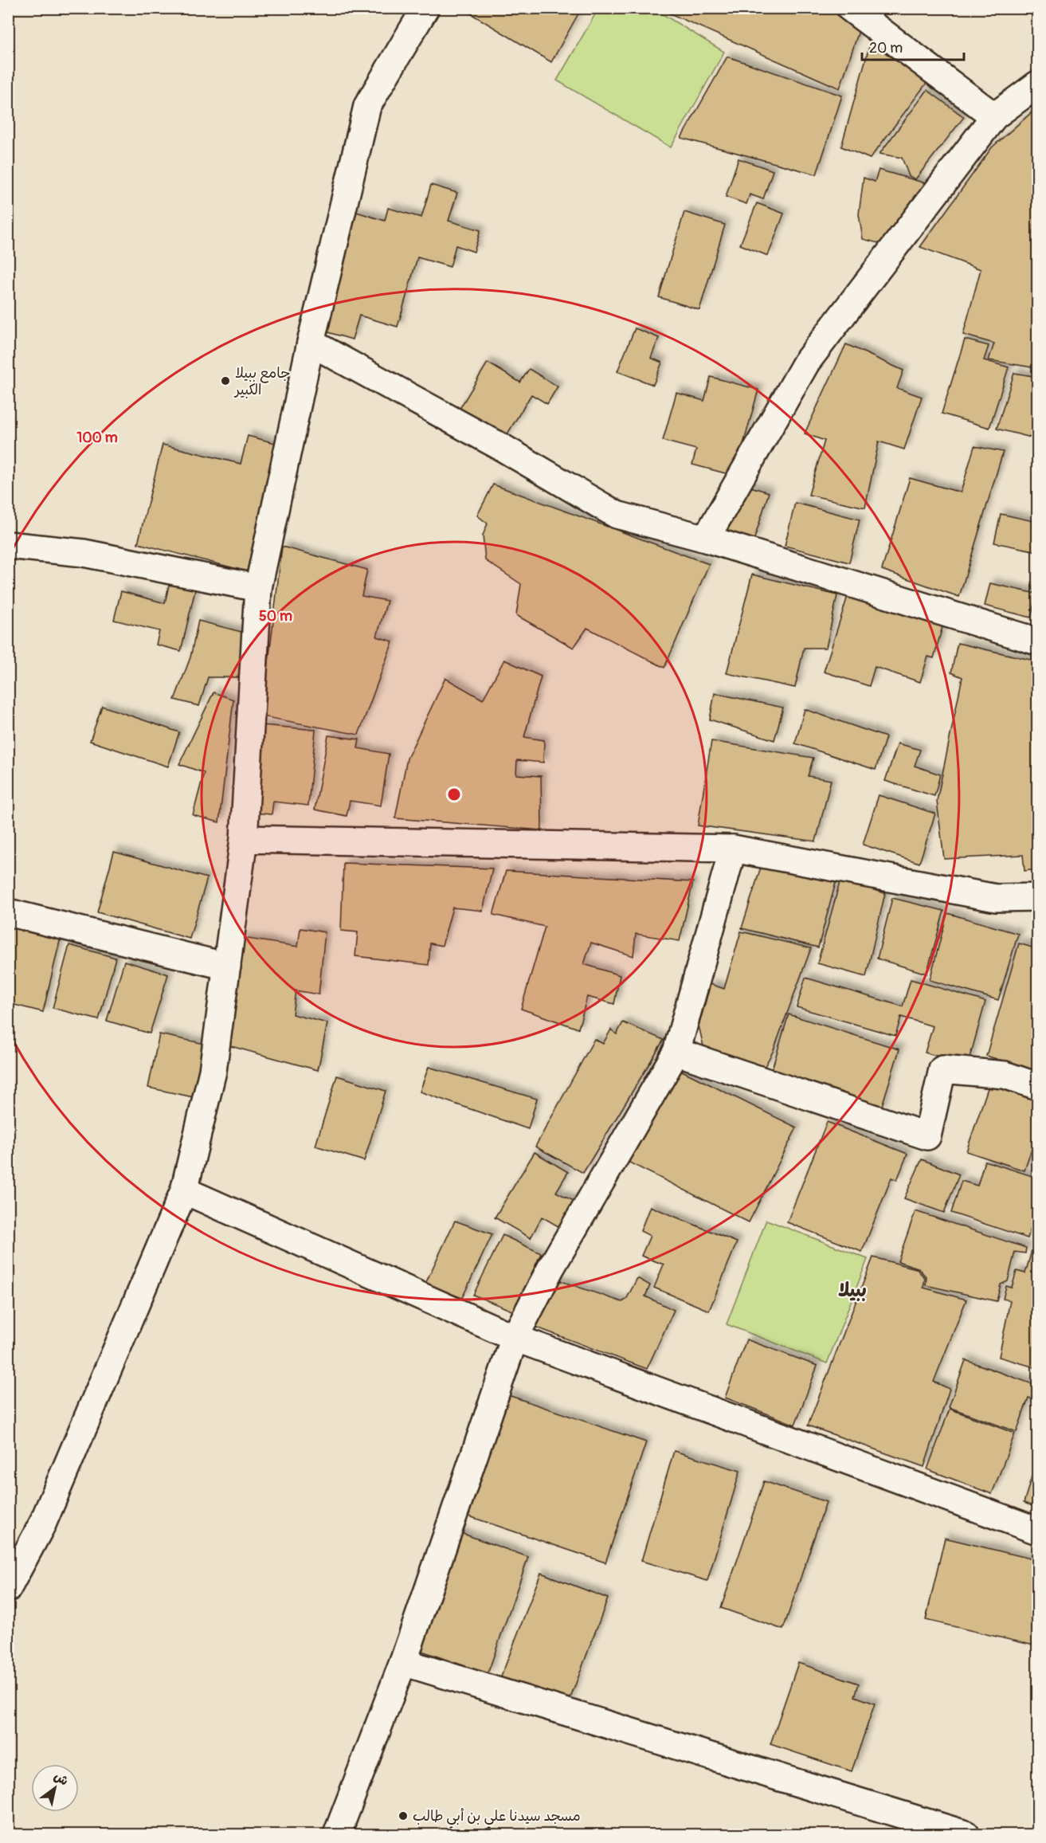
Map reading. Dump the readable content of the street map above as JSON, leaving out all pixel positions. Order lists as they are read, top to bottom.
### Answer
{
  "districts": ["ببيلا"],
  "places": ["جامع ببيلا الكبير", "مسجد سيدنا علي بن أبي طالب"],
  "scale_bar": "20 m",
  "north": "top right",
  "rings": ["100 m", "50 m"]
}
